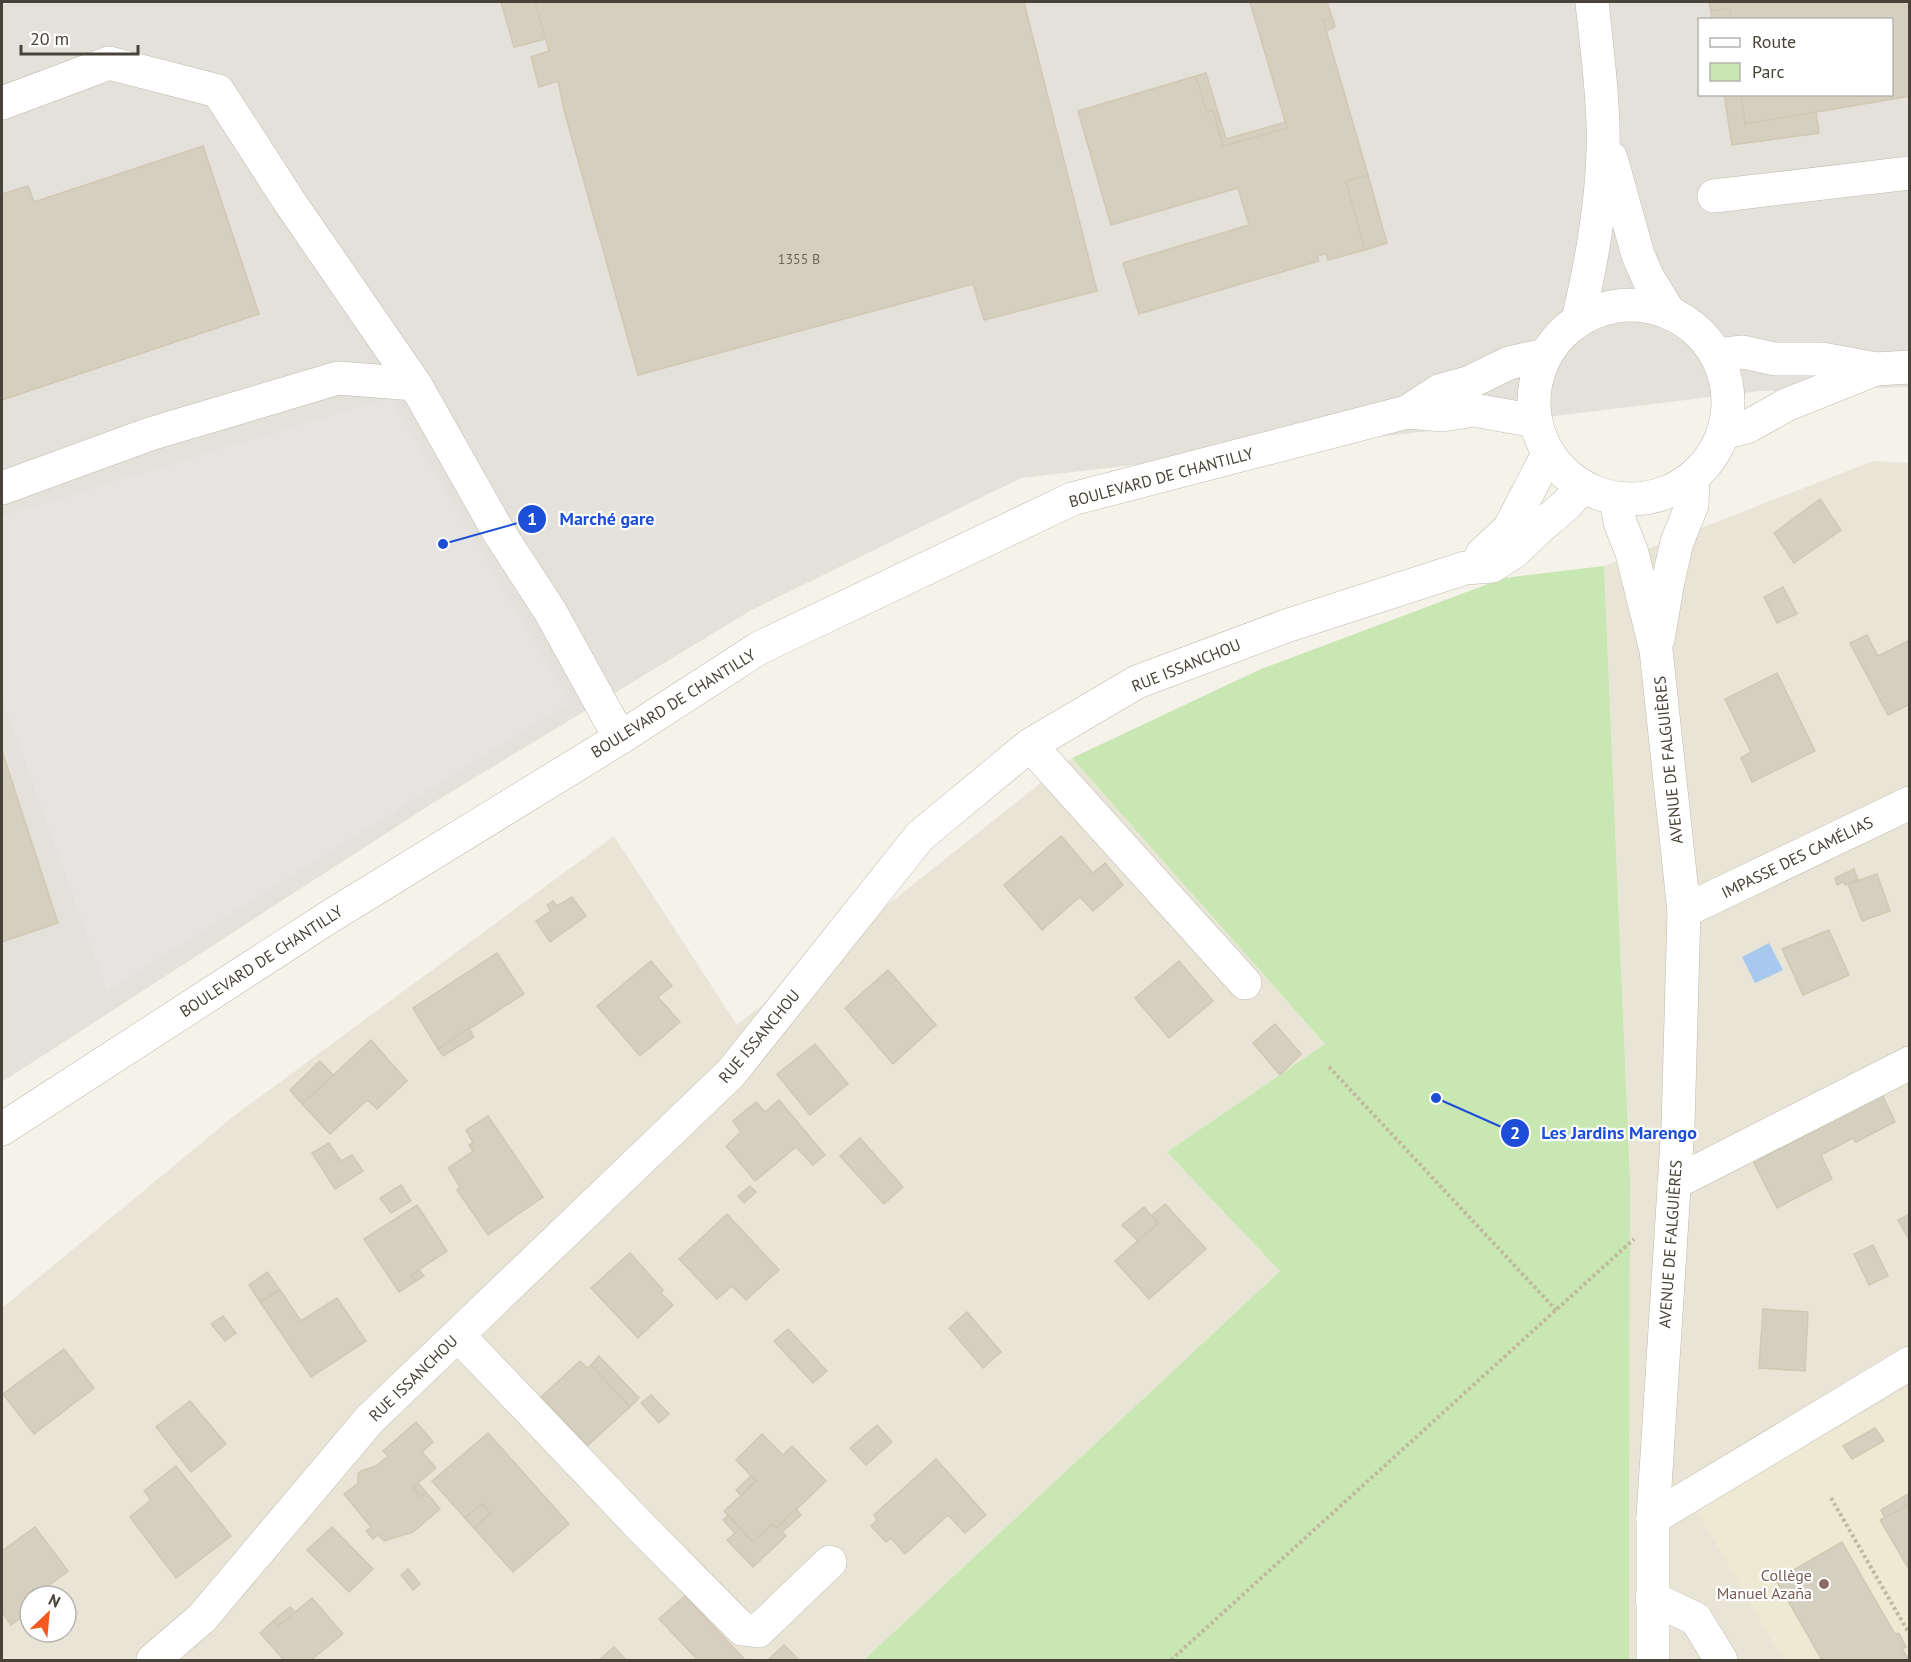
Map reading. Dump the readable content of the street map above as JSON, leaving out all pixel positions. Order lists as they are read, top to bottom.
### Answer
{
  "streets": {
    "street": [
      "BOULEVARD DE CHANTILLY",
      "RUE ISSANCHOU",
      "AVENUE DE FALGUIÈRES",
      "IMPASSE DES CAMÉLIAS"
    ]
  },
  "crossings": [
    ["BOULEVARD DE CHANTILLY", "AVENUE DE FALGUIÈRES"],
    ["AVENUE DE FALGUIÈRES", "IMPASSE DES CAMÉLIAS"]
  ],
  "places": ["Marché gare", "Les Jardins Marengo", "Collège Manuel Azaña"],
  "house_numbers": ["1355 B"],
  "legend": ["Route", "Parc"],
  "scale_bar": "20 m",
  "north": "top right"
}
